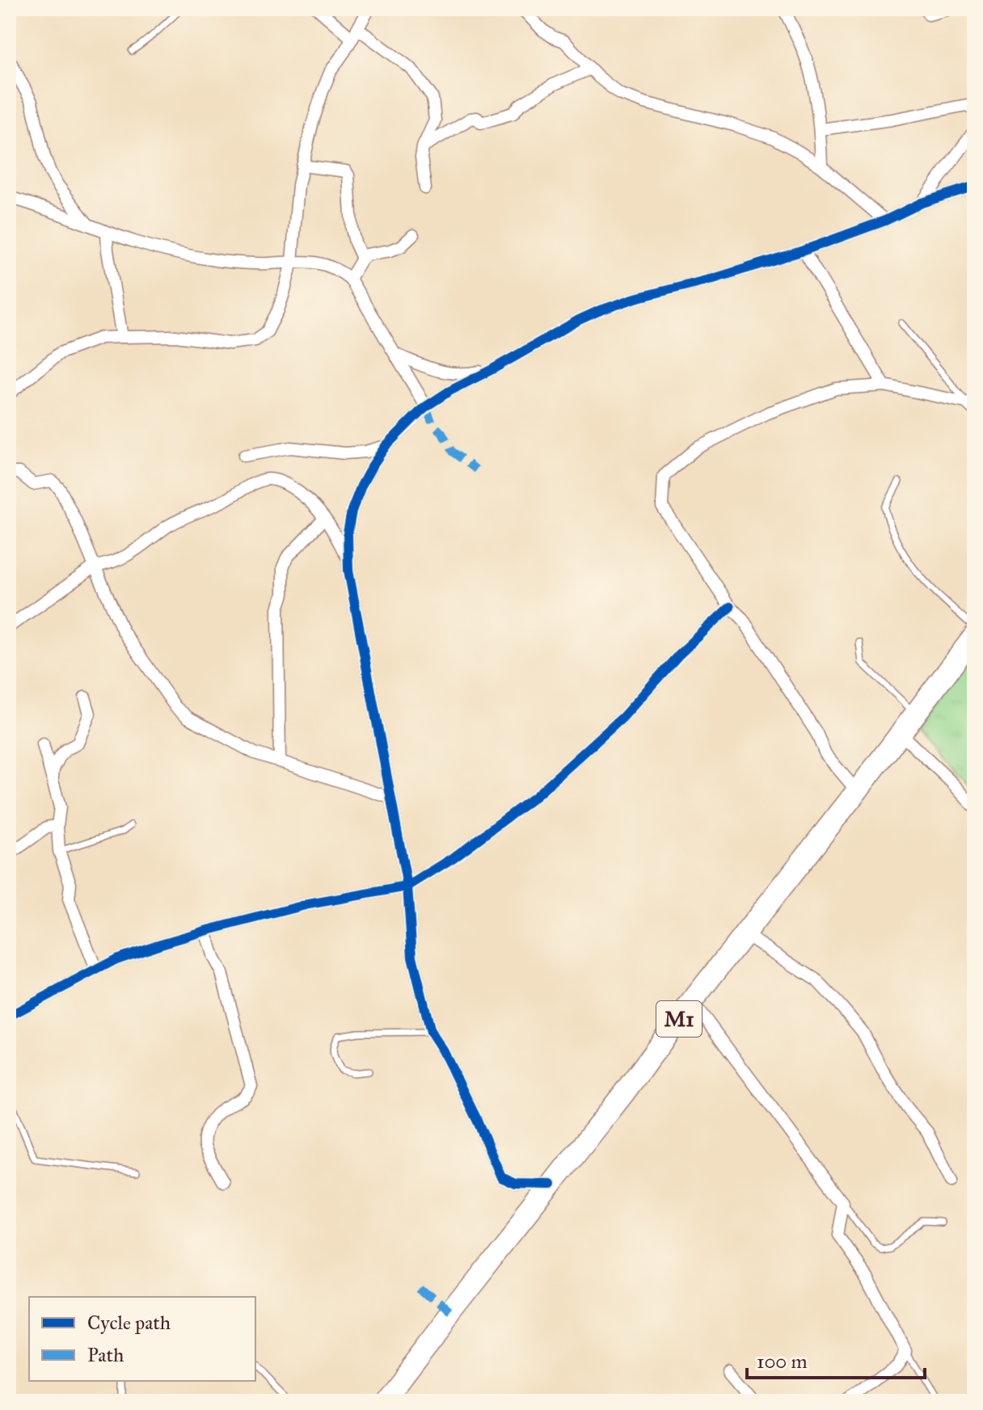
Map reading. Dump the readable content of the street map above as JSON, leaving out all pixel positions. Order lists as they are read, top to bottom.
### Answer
{
  "streets": {
    "highway": ["M1"]
  },
  "legend": ["Cycle path", "Path"],
  "scale_bar": "100 m"
}
